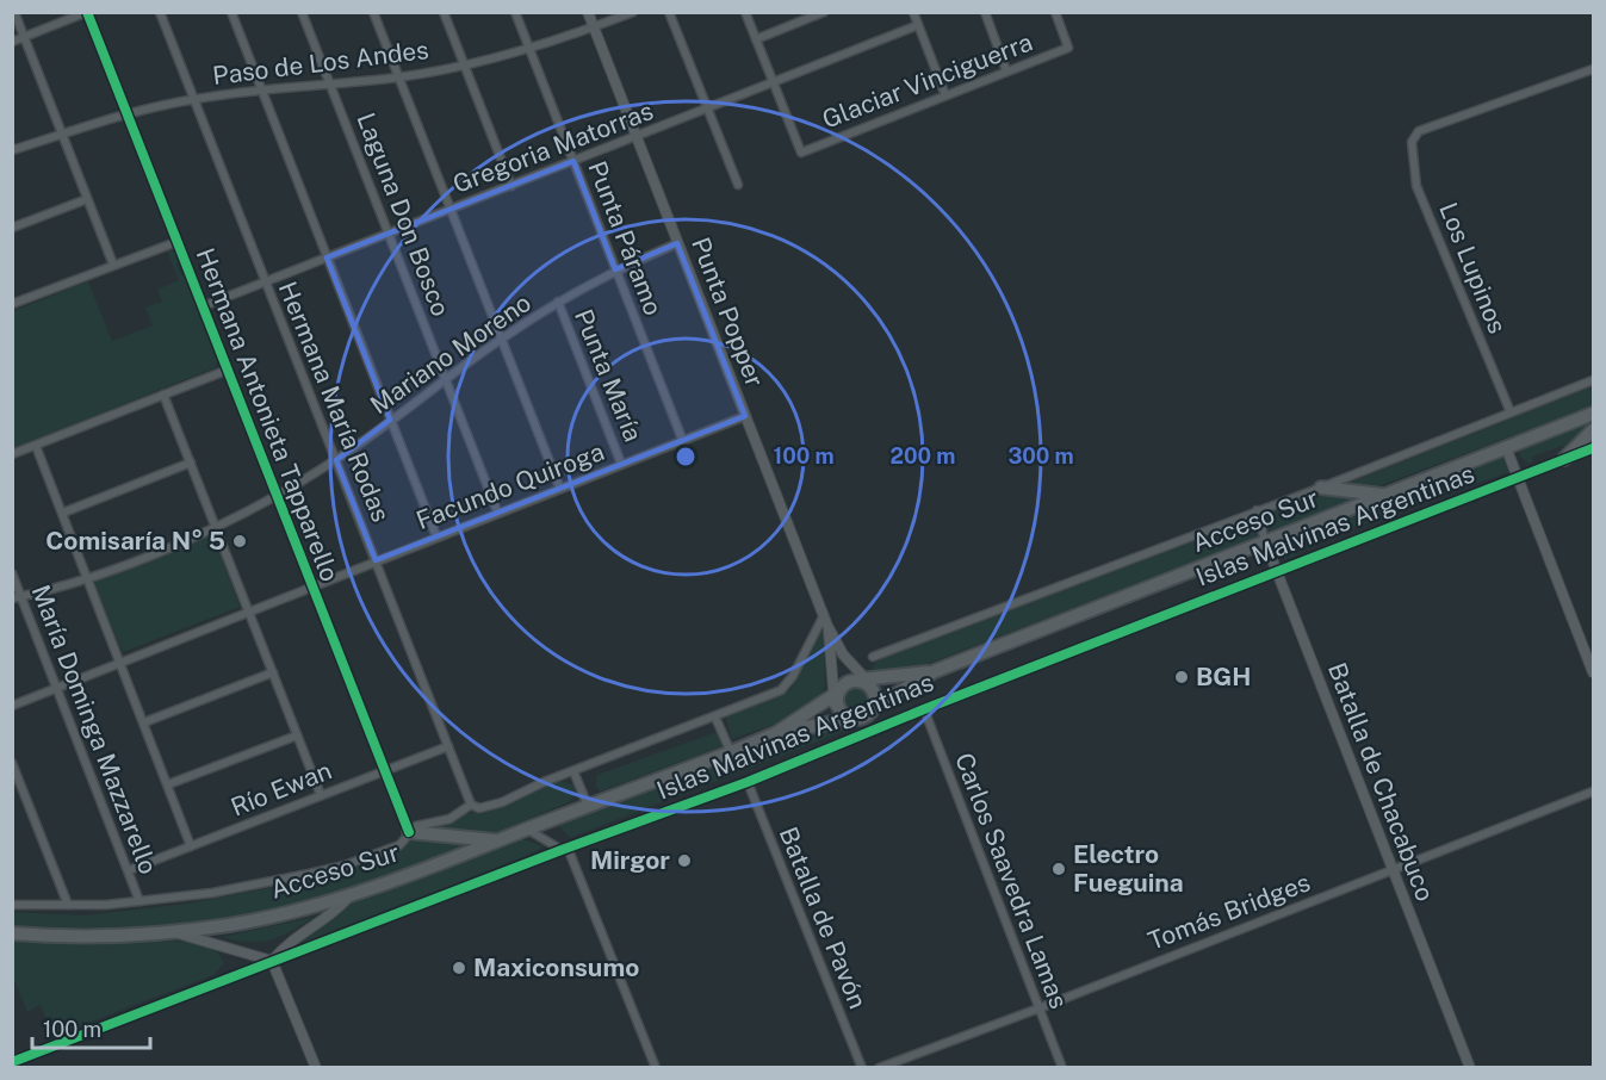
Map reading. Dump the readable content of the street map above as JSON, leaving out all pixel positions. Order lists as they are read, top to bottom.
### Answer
{
  "streets": {
    "main road": ["Acceso Sur"],
    "street": [
      "Paso de Los Andes",
      "Glaciar Vinciguerra",
      "Gregoria Matorras",
      "Laguna Don Bosco",
      "Punta Páramo",
      "Los Lupinos",
      "Punta Popper",
      "Mariano Moreno",
      "Punta María",
      "Hermana María Rodas",
      "Hermana Antonieta Tapparello",
      "Facundo Quiroga",
      "Islas Malvinas Argentinas",
      "María Dominga Mazzarello",
      "Batalla de Chacabuco",
      "Río Ewan",
      "Carlos Saavedra Lamas",
      "Tomás Bridges",
      "Batalla de Pavón"
    ]
  },
  "crossings": [
    ["Paso de Los Andes", "Laguna Don Bosco"],
    ["Paso de Los Andes", "Punta Páramo"],
    ["Paso de Los Andes", "Punta Popper"],
    ["Paso de Los Andes", "Hermana María Rodas"],
    ["Paso de Los Andes", "Hermana Antonieta Tapparello"],
    ["Glaciar Vinciguerra", "Gregoria Matorras"],
    ["Gregoria Matorras", "Laguna Don Bosco"],
    ["Gregoria Matorras", "Punta Páramo"],
    ["Gregoria Matorras", "Punta Popper"],
    ["Gregoria Matorras", "Hermana María Rodas"],
    ["Gregoria Matorras", "Hermana Antonieta Tapparello"],
    ["Laguna Don Bosco", "Mariano Moreno"],
    ["Laguna Don Bosco", "Facundo Quiroga"],
    ["Punta Páramo", "Mariano Moreno"],
    ["Punta Páramo", "Facundo Quiroga"],
    ["Los Lupinos", "Islas Malvinas Argentinas"],
    ["Punta Popper", "Mariano Moreno"],
    ["Punta Popper", "Facundo Quiroga"],
    ["Punta Popper", "Acceso Sur"],
    ["Mariano Moreno", "Punta María"],
    ["Mariano Moreno", "Hermana María Rodas"],
    ["Mariano Moreno", "Hermana Antonieta Tapparello"],
    ["Mariano Moreno", "María Dominga Mazzarello"],
    ["Punta María", "Facundo Quiroga"],
    ["Hermana María Rodas", "Facundo Quiroga"],
    ["Hermana María Rodas", "Río Ewan"],
    ["Hermana Antonieta Tapparello", "Facundo Quiroga"],
    ["Hermana Antonieta Tapparello", "Río Ewan"],
    ["Facundo Quiroga", "María Dominga Mazzarello"],
    ["Acceso Sur", "Batalla de Chacabuco"],
    ["Islas Malvinas Argentinas", "Batalla de Chacabuco"],
    ["Islas Malvinas Argentinas", "Carlos Saavedra Lamas"],
    ["Islas Malvinas Argentinas", "Batalla de Pavón"],
    ["María Dominga Mazzarello", "Río Ewan"],
    ["Batalla de Chacabuco", "Tomás Bridges"],
    ["Carlos Saavedra Lamas", "Tomás Bridges"]
  ],
  "places": [
    "Comisaría N° 5",
    "BGH",
    "Mirgor",
    "Electro Fueguina",
    "Maxiconsumo"
  ],
  "scale_bar": "100 m",
  "rings": ["100 m", "200 m", "300 m"]
}
